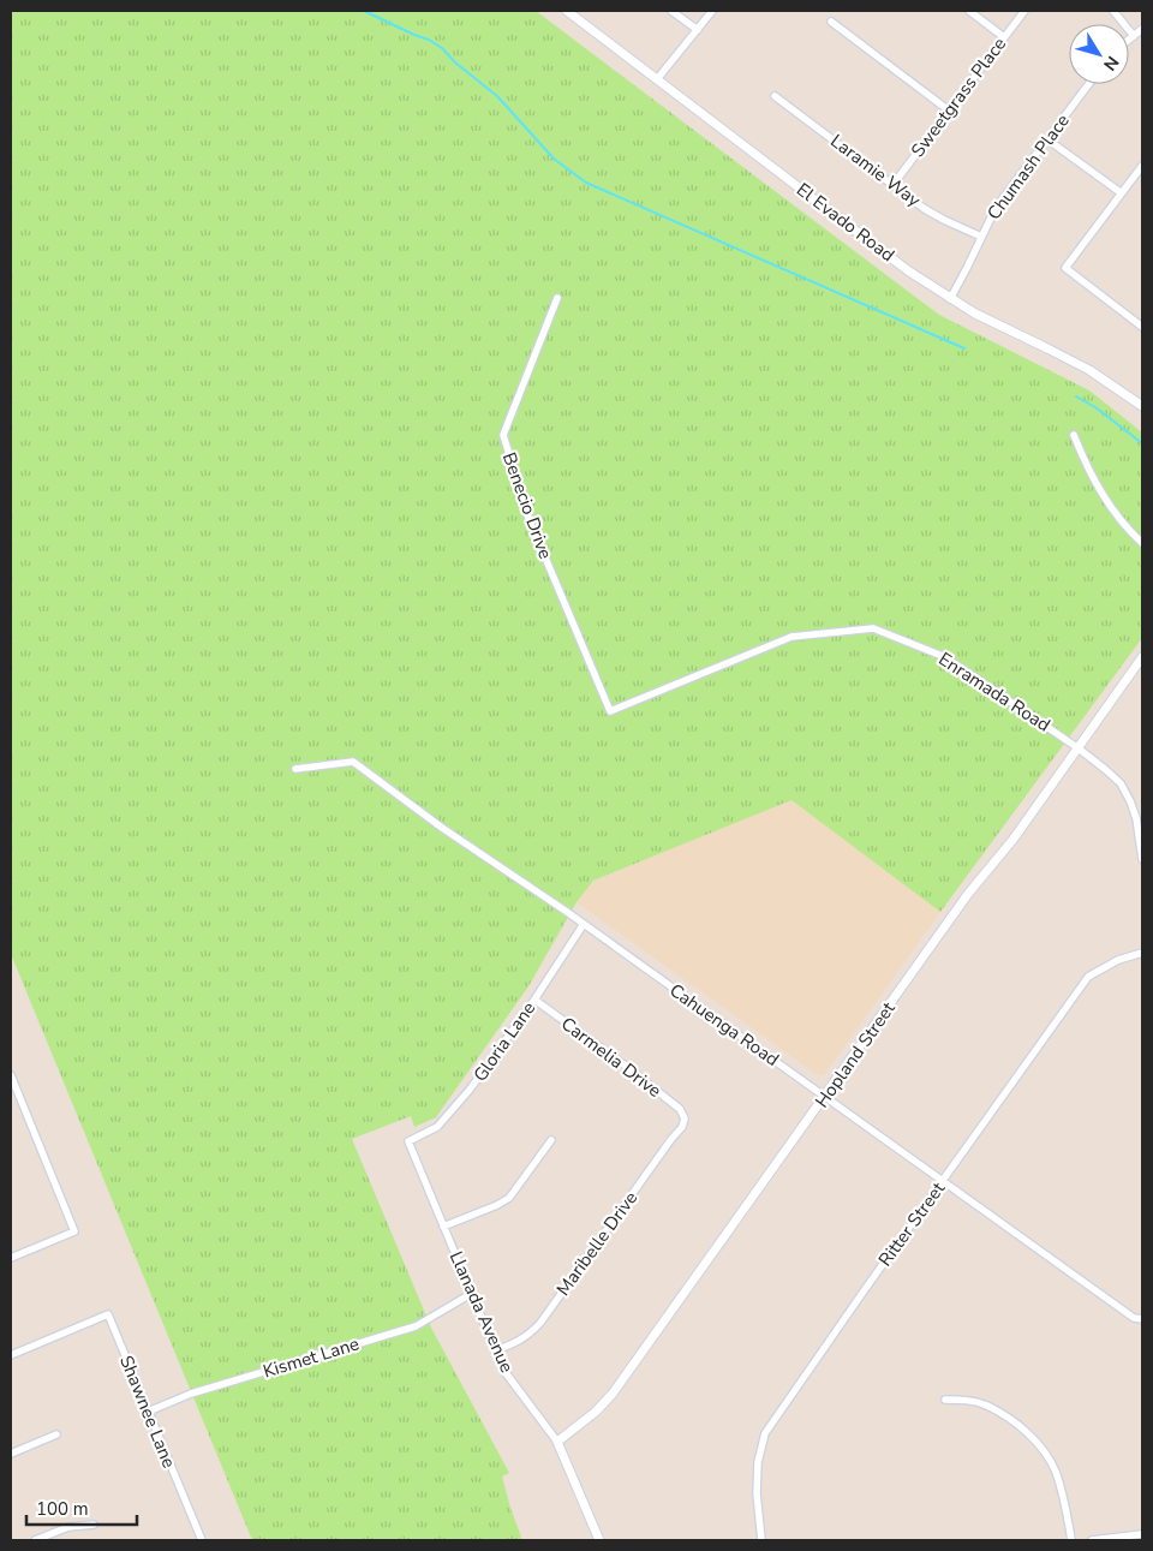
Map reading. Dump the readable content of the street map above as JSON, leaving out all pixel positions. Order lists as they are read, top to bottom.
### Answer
{
  "streets": {
    "street": [
      "Sweetgrass Place",
      "Chumash Place",
      "Laramie Way",
      "El Evado Road",
      "Benecio Drive",
      "Enramada Road",
      "Cahuenga Road",
      "Gloria Lane",
      "Hopland Street",
      "Carmelia Drive",
      "Ritter Street",
      "Maribelle Drive",
      "Llanada Avenue",
      "Kismet Lane",
      "Shawnee Lane"
    ]
  },
  "crossings": [
    ["Sweetgrass Place", "Laramie Way"],
    ["Chumash Place", "Laramie Way"],
    ["Chumash Place", "El Evado Road"],
    ["Benecio Drive", "Enramada Road"],
    ["Enramada Road", "Hopland Street"],
    ["Cahuenga Road", "Gloria Lane"],
    ["Cahuenga Road", "Hopland Street"],
    ["Cahuenga Road", "Ritter Street"],
    ["Gloria Lane", "Carmelia Drive"],
    ["Gloria Lane", "Llanada Avenue"],
    ["Hopland Street", "Llanada Avenue"],
    ["Carmelia Drive", "Maribelle Drive"],
    ["Maribelle Drive", "Llanada Avenue"],
    ["Llanada Avenue", "Kismet Lane"],
    ["Kismet Lane", "Shawnee Lane"]
  ],
  "scale_bar": "100 m",
  "north": "bottom right"
}
